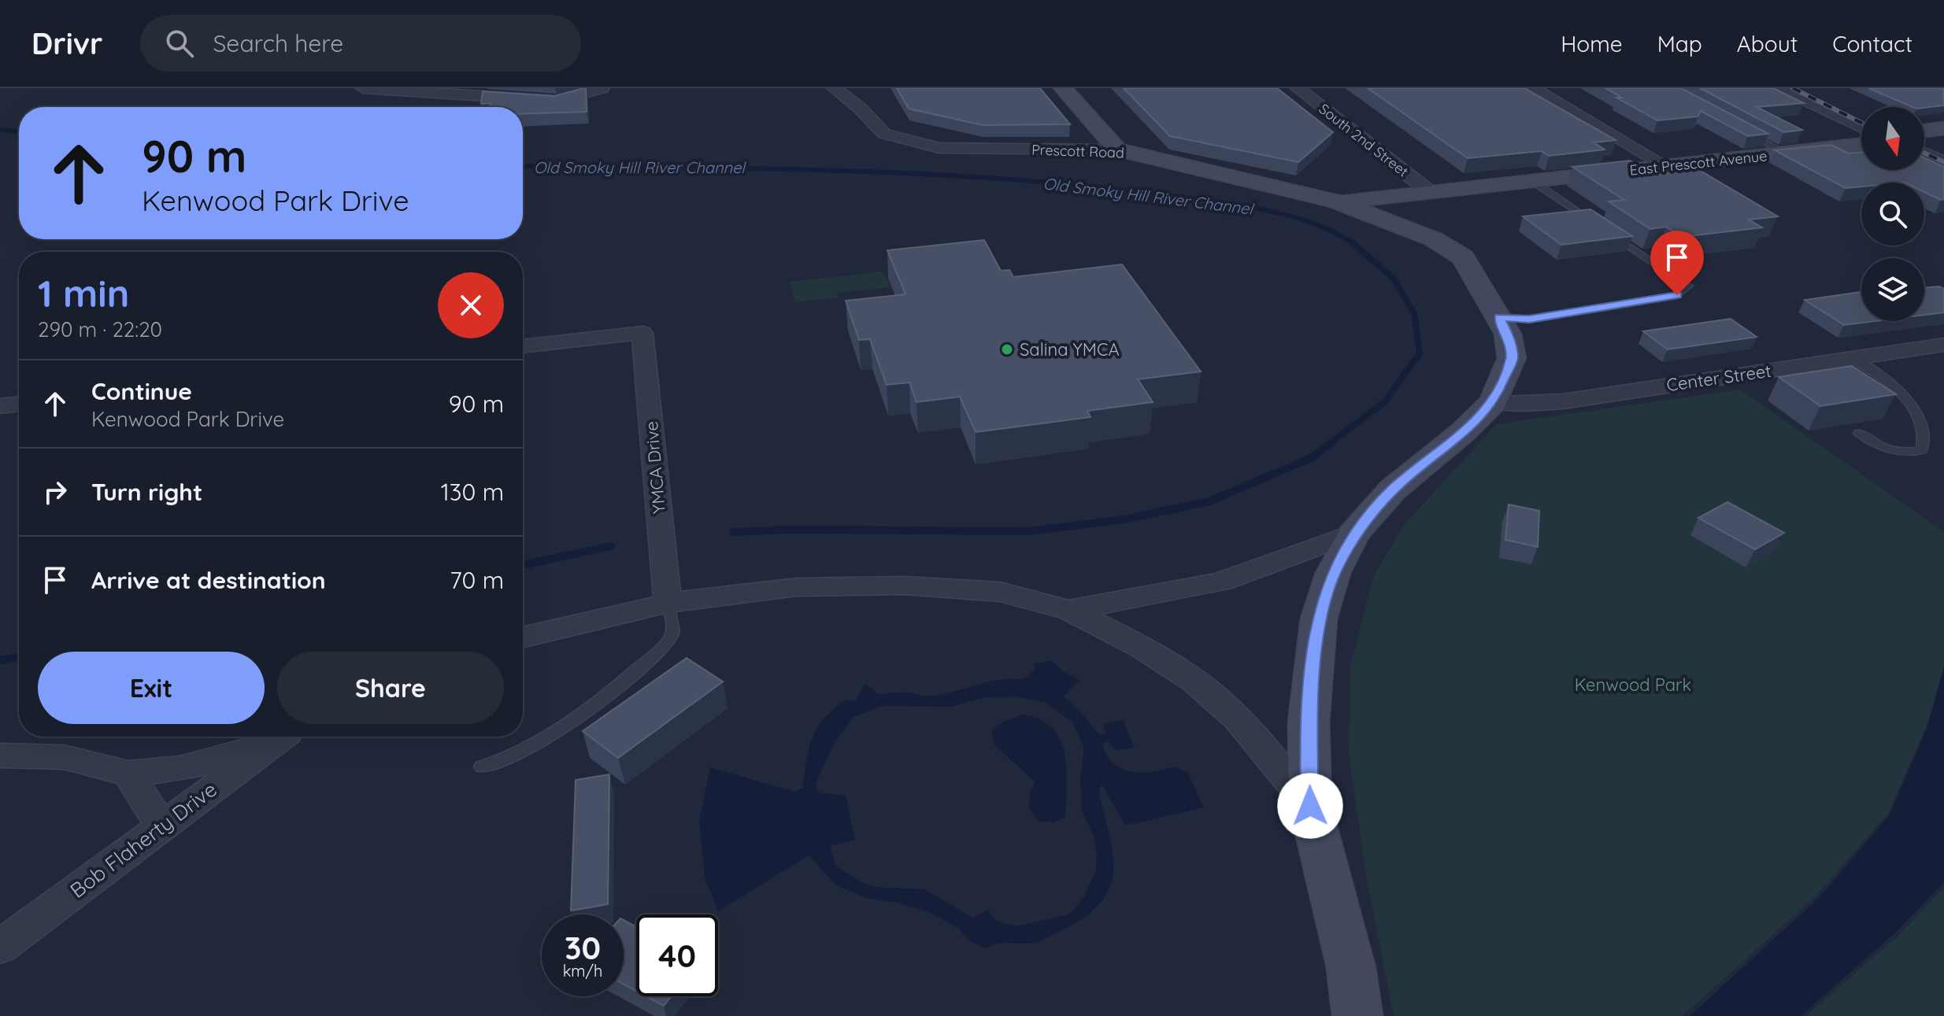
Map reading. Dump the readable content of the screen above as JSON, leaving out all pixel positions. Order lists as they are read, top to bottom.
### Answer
{
  "streets": {
    "street": [
      "South 2nd Street",
      "Prescott Road",
      "East Prescott Avenue",
      "Center Street",
      "YMCA Drive",
      "Bob Flaherty Drive"
    ]
  },
  "crossings": [
    ["South 2nd Street", "East Prescott Avenue"],
    ["Prescott Road", "East Prescott Avenue"]
  ],
  "water": ["Old Smoky Hill River Channel"],
  "parks": ["Kenwood Park"],
  "places": ["Salina YMCA"],
  "north": "bottom",
  "page": {
    "header": "Drivr",
    "search": "Search here",
    "nav": [
      "Home",
      "Map",
      "About",
      "Contact"
    ],
    "turn": ["90 m", "Kenwood Park Drive"],
    "heading": ["1 min", "290 m · 22:20"],
    "list": [
      {
        "name": "Continue",
        "note": "Kenwood Park Drive",
        "value": "90 m"
      },
      {
        "name": "Turn right",
        "value": "130 m"
      },
      {
        "name": "Arrive at destination",
        "value": "70 m"
      }
    ],
    "buttons": ["Exit", "Share"],
    "speed": "30 km/h",
    "limit": "40"
  }
}
